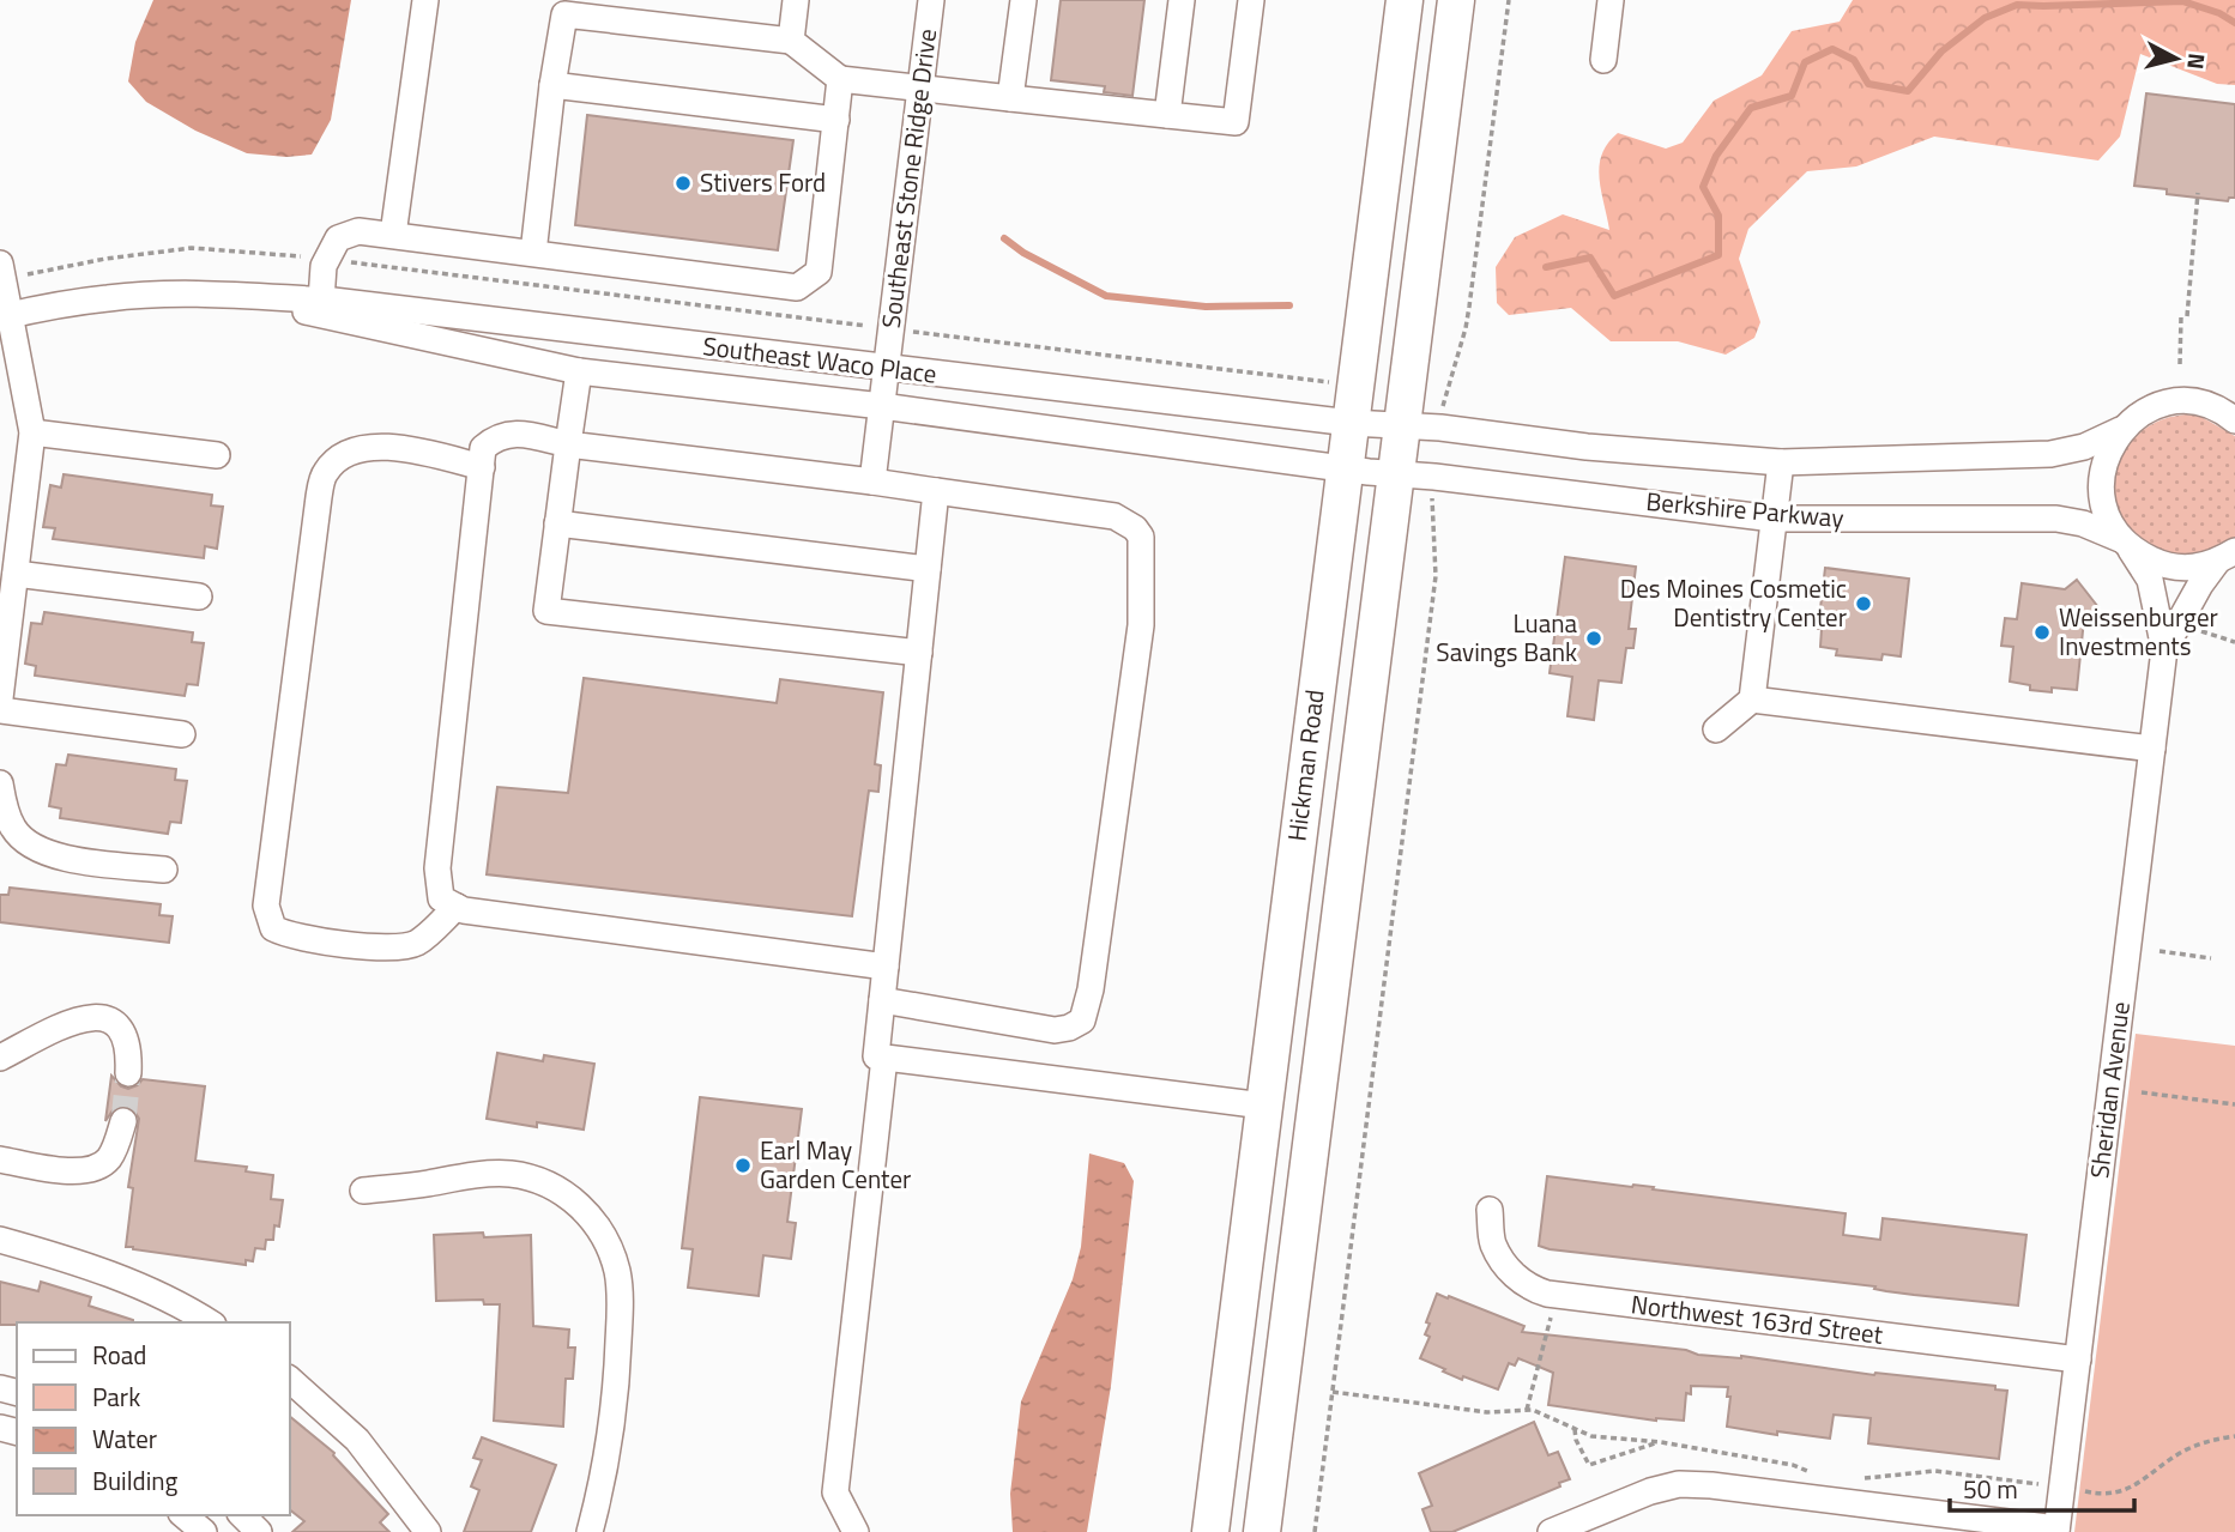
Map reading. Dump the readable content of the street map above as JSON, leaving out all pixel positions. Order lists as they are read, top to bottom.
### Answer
{
  "streets": {
    "highway": ["Hickman Road"],
    "street": [
      "Southeast Stone Ridge Drive",
      "Southeast Waco Place",
      "Berkshire Parkway",
      "Sheridan Avenue",
      "Northwest 163rd Street"
    ]
  },
  "crossings": [
    ["Southeast Stone Ridge Drive", "Southeast Waco Place"],
    ["Southeast Waco Place", "Berkshire Parkway"],
    ["Southeast Waco Place", "Hickman Road"],
    ["Berkshire Parkway", "Hickman Road"],
    ["Berkshire Parkway", "Sheridan Avenue"],
    ["Sheridan Avenue", "Northwest 163rd Street"]
  ],
  "places": [
    "Stivers Ford",
    "Des Moines Cosmetic Dentistry Center",
    "Weissenburger Investments",
    "Luana Savings Bank",
    "Earl May Garden Center"
  ],
  "legend": [
    "Road",
    "Park",
    "Water",
    "Building"
  ],
  "scale_bar": "50 m",
  "north": "right"
}
